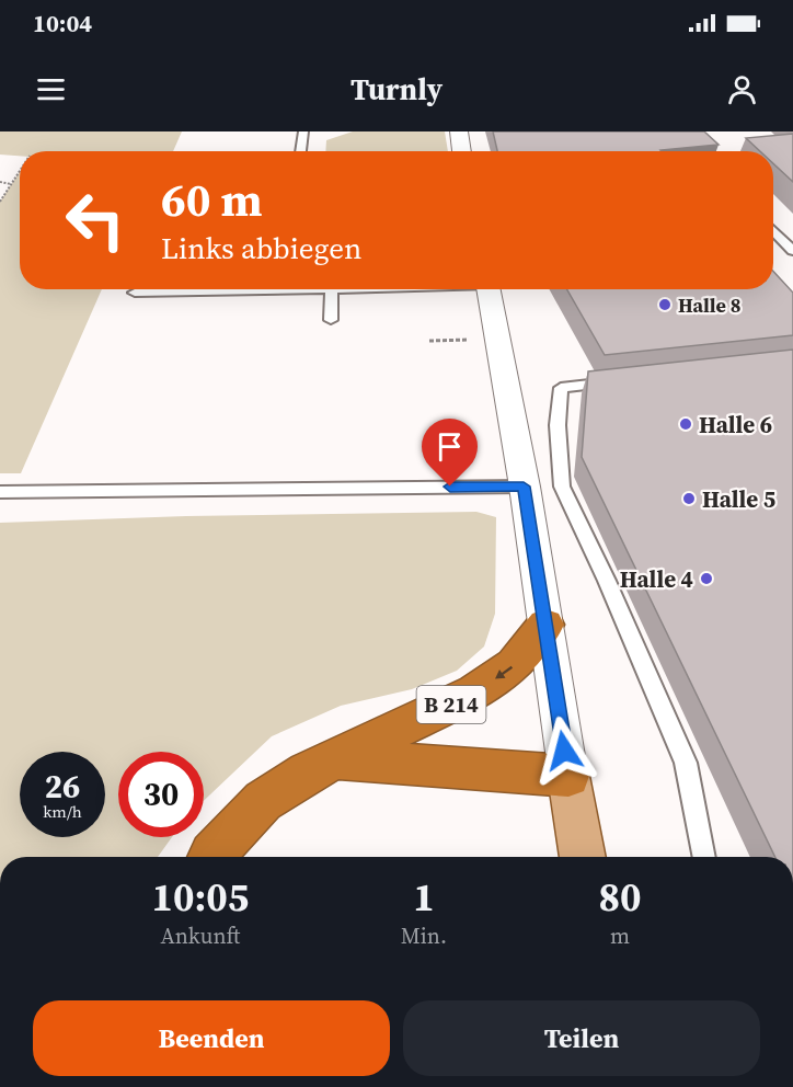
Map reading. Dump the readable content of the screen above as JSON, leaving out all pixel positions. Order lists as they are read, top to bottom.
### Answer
{
  "streets": {
    "highway": ["B 214"]
  },
  "places": [
    "Halle 8",
    "Halle 6",
    "Halle 5",
    "Halle 4"
  ],
  "page": {
    "status": "10:04",
    "header": "Turnly",
    "turn": ["60 m", "Links abbiegen"],
    "speed": "26 km/h",
    "limit": "30",
    "eta": [
      "10:05",
      "Ankunft",
      "1",
      "Min.",
      "80",
      "m"
    ],
    "buttons": ["Beenden", "Teilen"]
  }
}
